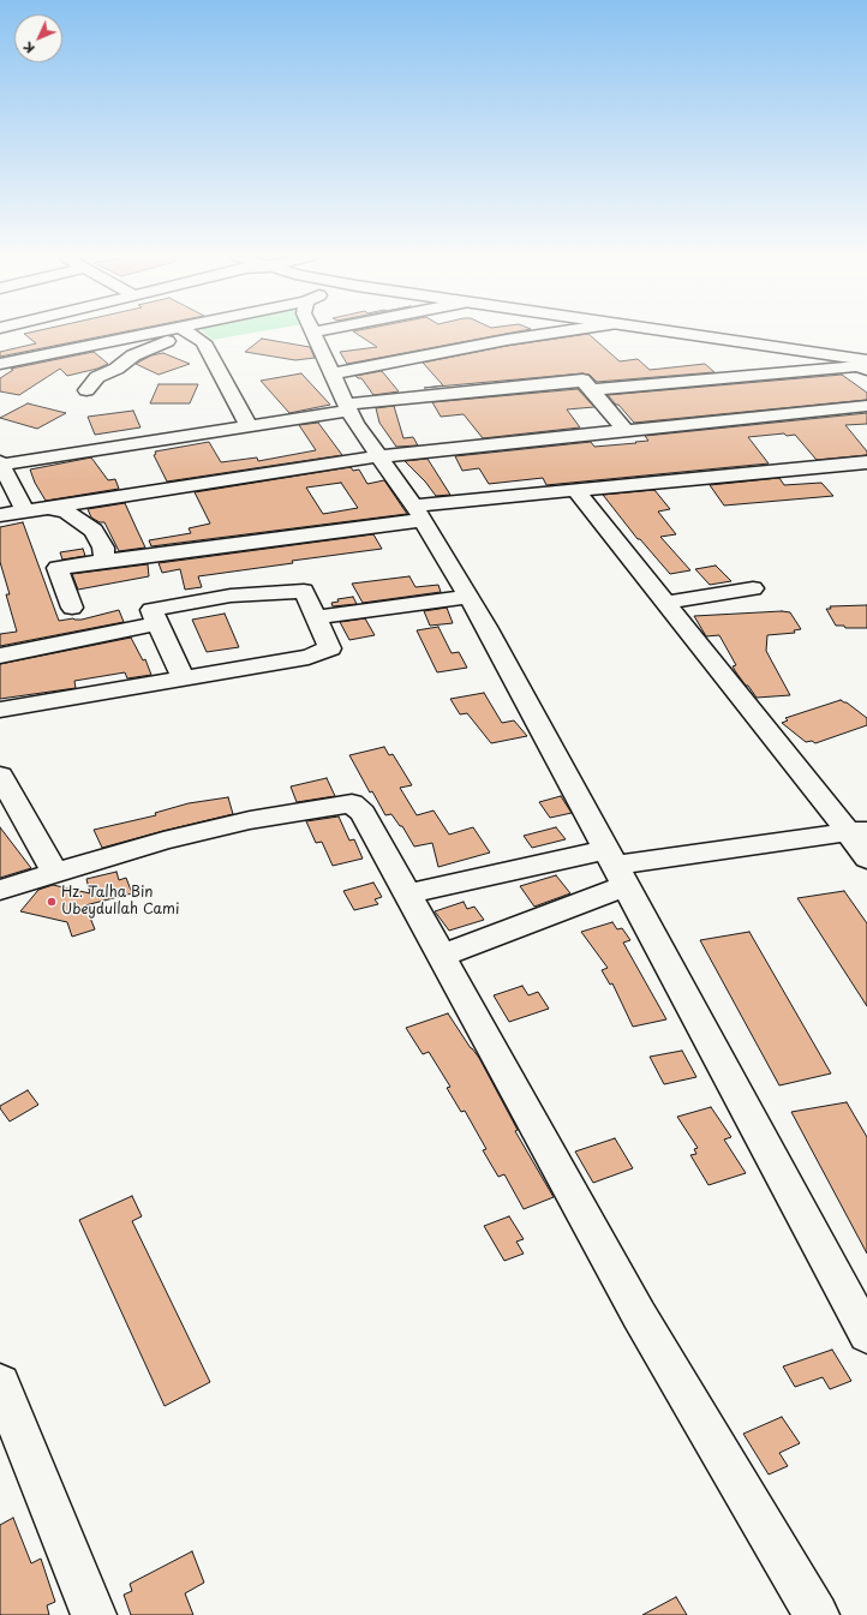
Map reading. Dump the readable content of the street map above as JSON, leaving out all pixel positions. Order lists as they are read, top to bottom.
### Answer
{
  "places": ["Hz. Talha Bin Ubeydullah Cami"],
  "north": "bottom left"
}
